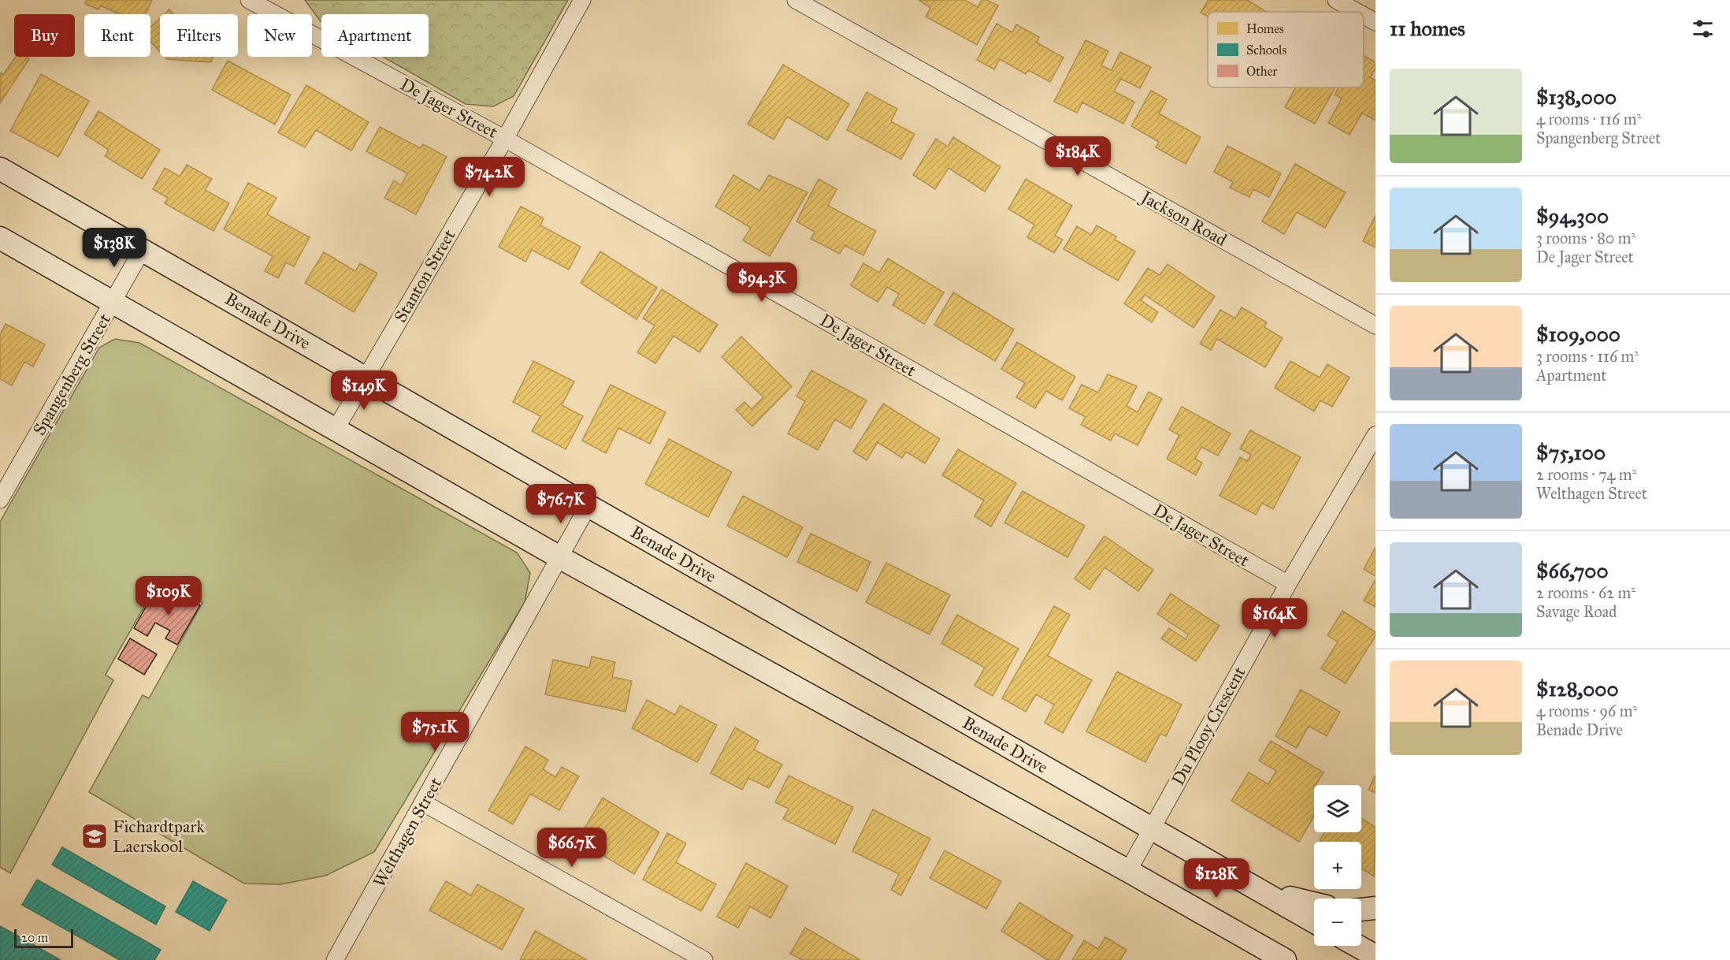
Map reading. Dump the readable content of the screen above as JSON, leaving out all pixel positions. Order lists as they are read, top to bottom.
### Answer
{
  "streets": {
    "street": [
      "De Jager Street",
      "Jackson Road",
      "Stanton Street",
      "Benade Drive",
      "Spangenberg Street",
      "Du Plooy Crescent",
      "Welthagen Street"
    ]
  },
  "crossings": [
    ["De Jager Street", "Stanton Street"],
    ["De Jager Street", "Du Plooy Crescent"],
    ["Stanton Street", "Benade Drive"],
    ["Benade Drive", "Spangenberg Street"],
    ["Benade Drive", "Du Plooy Crescent"],
    ["Benade Drive", "Welthagen Street"]
  ],
  "places": {
    "school or university": ["Fichardtpark Laerskool"]
  },
  "legend": ["Homes", "Schools", "Other"],
  "scale_bar": "20 m",
  "page": {
    "heading": "11 homes",
    "chip": [
      "Buy",
      "Rent",
      "Filters",
      "New",
      "Apartment"
    ],
    "list": [
      {
        "name": "$138,000",
        "note": "4 rooms · 116 m² · Spangenberg Street"
      },
      {
        "name": "$94,300",
        "note": "3 rooms · 80 m² · De Jager Street"
      },
      {
        "name": "$109,000",
        "note": "3 rooms · 116 m² · Apartment"
      },
      {
        "name": "$75,100",
        "note": "2 rooms · 74 m² · Welthagen Street"
      },
      {
        "name": "$66,700",
        "note": "2 rooms · 62 m² · Savage Road"
      },
      {
        "name": "$128,000",
        "note": "4 rooms · 96 m² · Benade Drive"
      }
    ],
    "price": [
      "$184K",
      "$74.2K",
      "$138K",
      "$94.3K",
      "$149K",
      "$76.7K",
      "$109K",
      "$164K",
      "$75.1K",
      "$66.7K",
      "$128K"
    ],
    "map_buttons": ["+", "−"],
    "scale": "20 m"
  }
}
